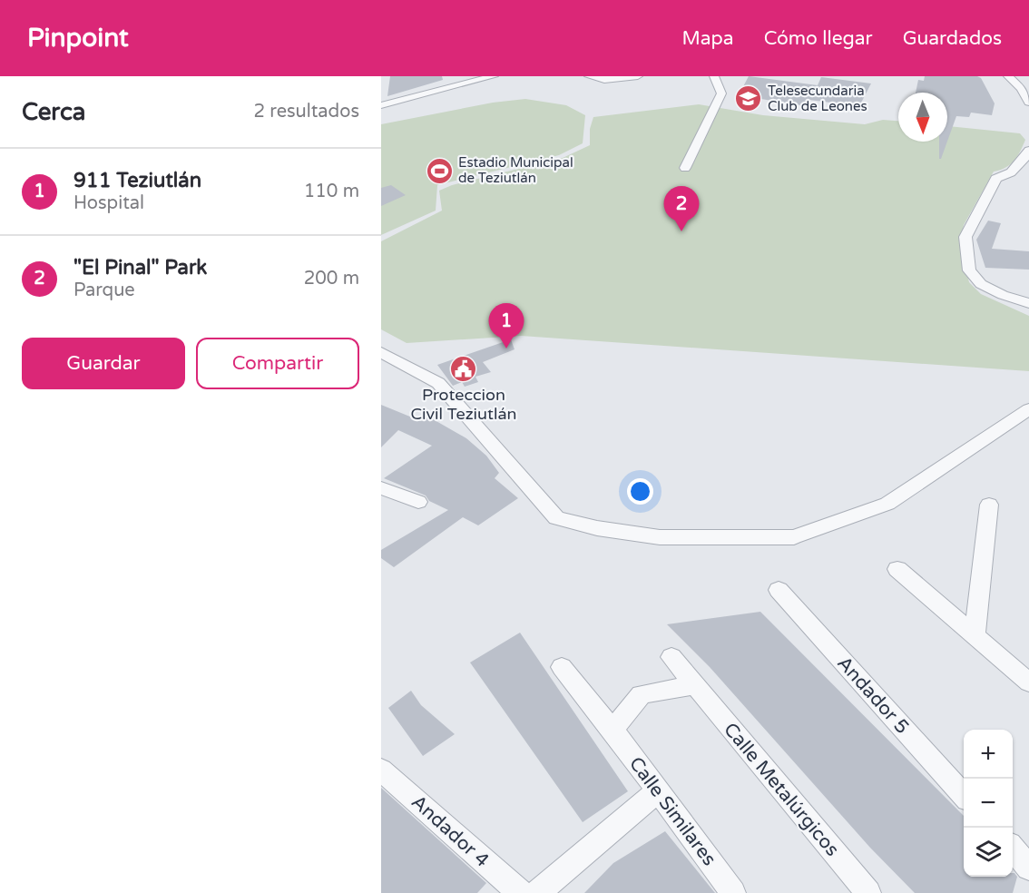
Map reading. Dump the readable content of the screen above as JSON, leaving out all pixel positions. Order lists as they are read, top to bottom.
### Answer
{
  "streets": {
    "street": [
      "Andador 5",
      "Calle Metalúrgicos",
      "Calle Similares",
      "Andador 4"
    ]
  },
  "places": {
    "school or university": ["Telesecundaria Club de Leones"],
    "sports": ["Estadio Municipal de Teziutlán"],
    "public building": ["Proteccion Civil Teziutlán"]
  },
  "north": "bottom",
  "page": {
    "header": "Pinpoint",
    "nav": ["Mapa", "Cómo llegar", "Guardados"],
    "heading": ["Cerca", "2 resultados"],
    "list": [
      {
        "mark": "1",
        "name": "911 Teziutlán",
        "note": "Hospital",
        "value": "110 m"
      },
      {
        "mark": "2",
        "name": "\"El Pinal\" Park",
        "note": "Parque",
        "value": "200 m"
      }
    ],
    "pins": ["2", "1"],
    "buttons": ["Guardar", "Compartir"],
    "map_buttons": ["+", "−"]
  }
}
